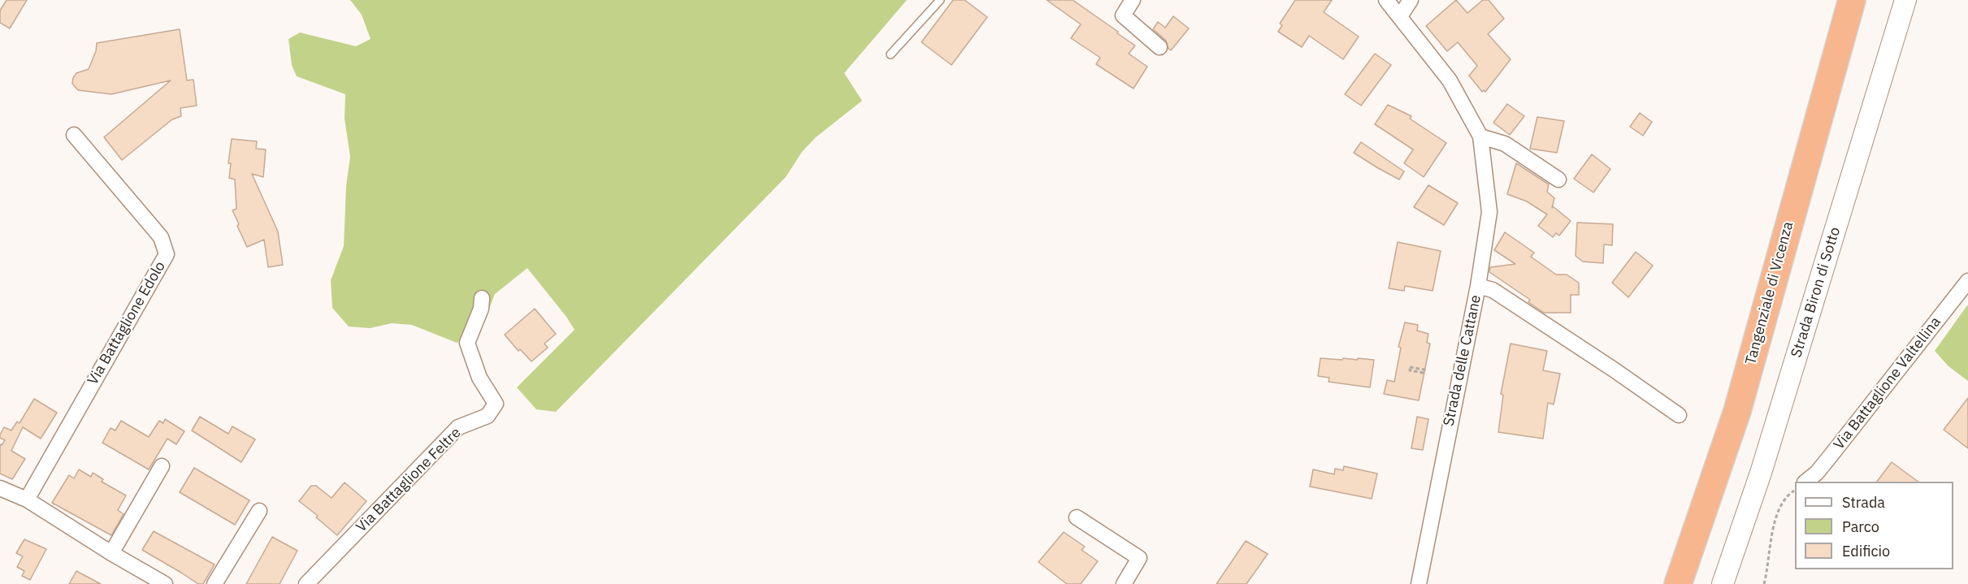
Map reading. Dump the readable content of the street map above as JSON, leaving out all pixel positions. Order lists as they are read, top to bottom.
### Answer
{
  "streets": {
    "highway": ["Tangenziale di Vicenza"],
    "street": [
      "Strada Biron di Sotto",
      "Via Battaglione Edolo",
      "Strada delle Cattane",
      "Via Battaglione Valtellina",
      "Via Battaglione Feltre"
    ]
  },
  "legend": ["Strada", "Parco", "Edificio"]
}
